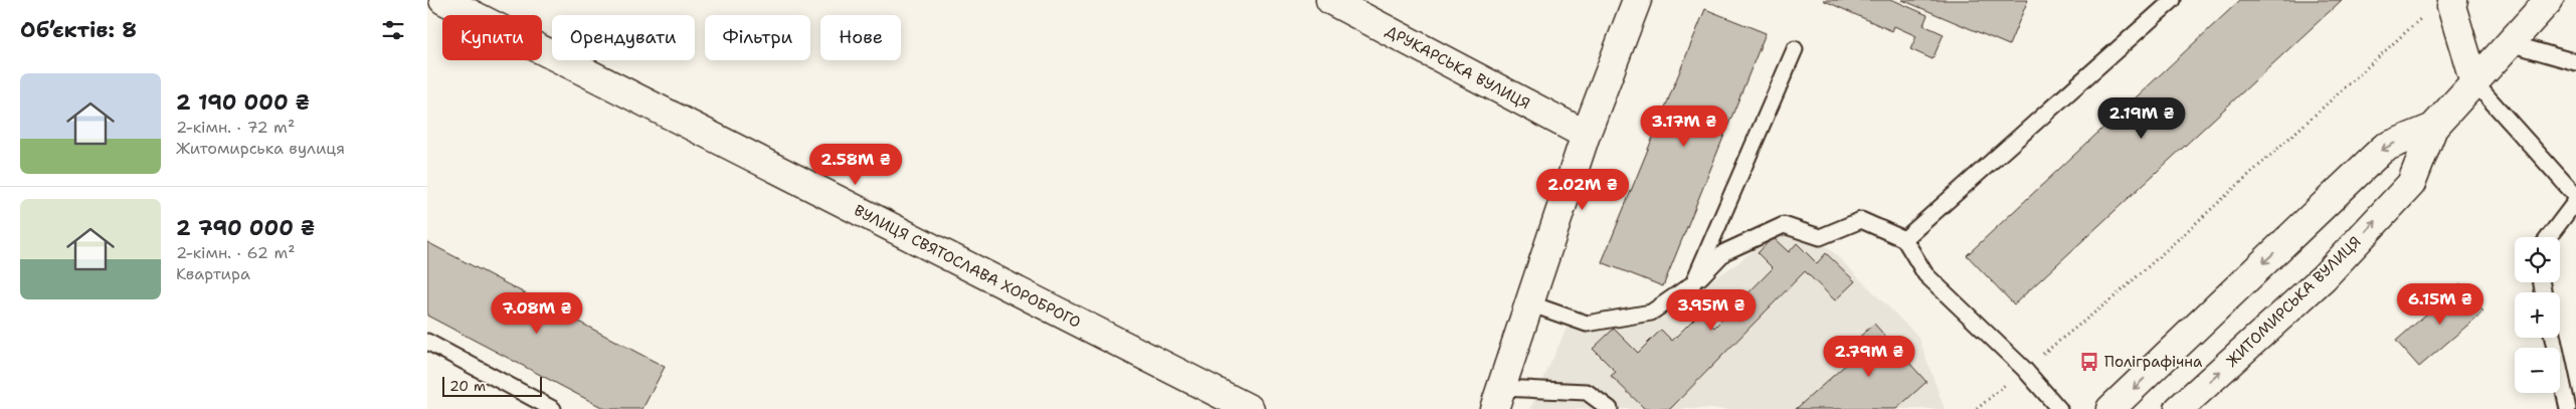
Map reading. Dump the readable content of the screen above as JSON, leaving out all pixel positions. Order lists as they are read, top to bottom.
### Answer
{
  "streets": {
    "street": ["ДРУКАРСЬКА ВУЛИЦЯ", "ВУЛИЦЯ СВЯТОСЛАВА ХОРОБРОГО", "ЖИТОМИРСЬКА ВУЛИЦЯ"]
  },
  "places": {
    "bus stop": ["Поліграфічна"]
  },
  "scale_bar": "20 m",
  "page": {
    "heading": "Об’єктів: 8",
    "chip": [
      "Купити",
      "Орендувати",
      "Фільтри",
      "Нове"
    ],
    "list": [
      {
        "name": "2 190 000 ₴",
        "note": "2-кімн. · 72 m² · Житомирська вулиця"
      },
      {
        "name": "2 790 000 ₴",
        "note": "2-кімн. · 62 m² · Квартира"
      }
    ],
    "price": [
      "2.19M ₴",
      "3.17M ₴",
      "2.58M ₴",
      "2.02M ₴",
      "6.15M ₴",
      "3.95M ₴",
      "7.08M ₴",
      "2.79M ₴"
    ],
    "map_buttons": ["+", "−"],
    "scale": "20 m"
  }
}
